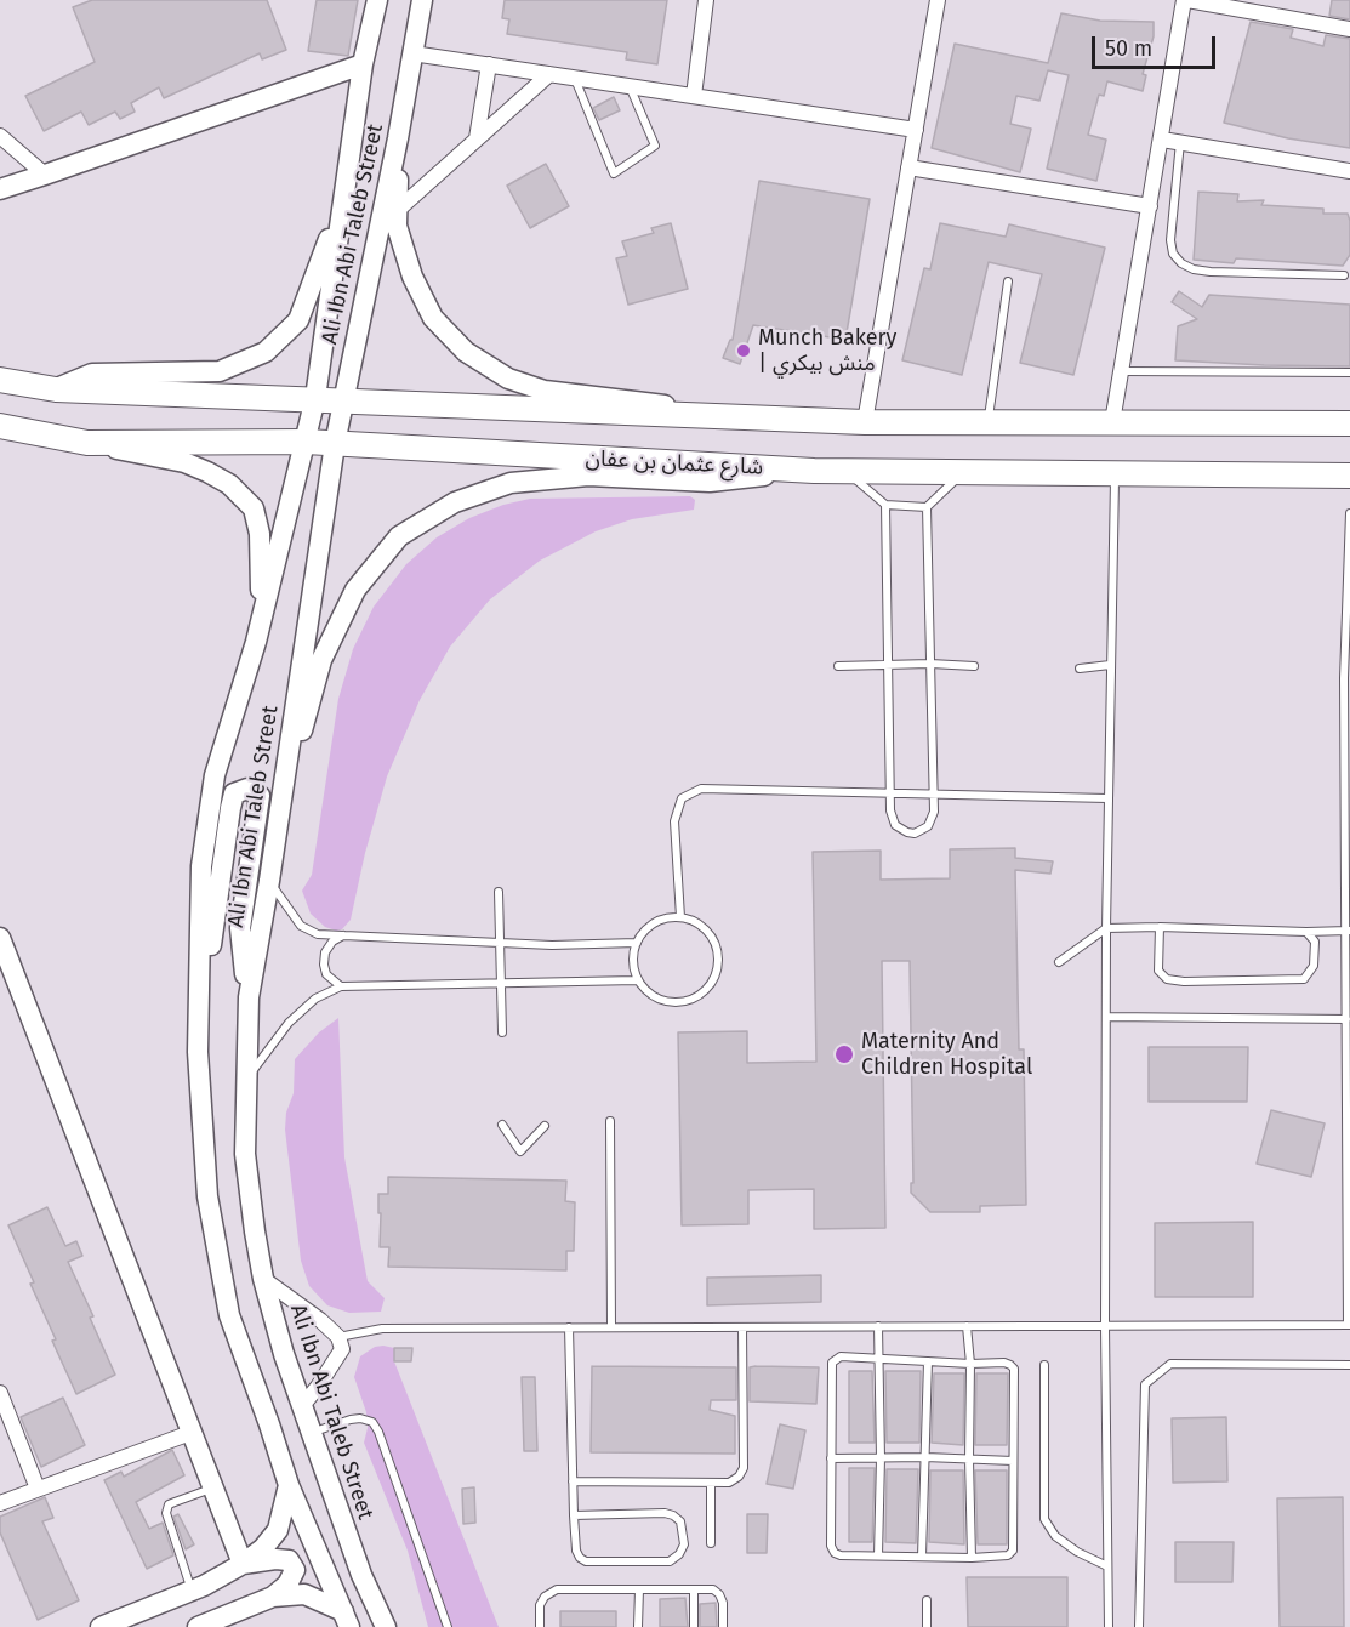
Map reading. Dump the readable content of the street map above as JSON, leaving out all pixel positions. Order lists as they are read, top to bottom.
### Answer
{
  "streets": {
    "main road": ["شارع عثمان بن عفان"],
    "street": ["Ali Ibn Abi Taleb Street"]
  },
  "crossings": [
    ["Ali Ibn Abi Taleb Street", "شارع عثمان بن عفان"]
  ],
  "places": ["Munch Bakery | منش بيكري", "Maternity And Children Hospital"],
  "scale_bar": "50 m"
}
